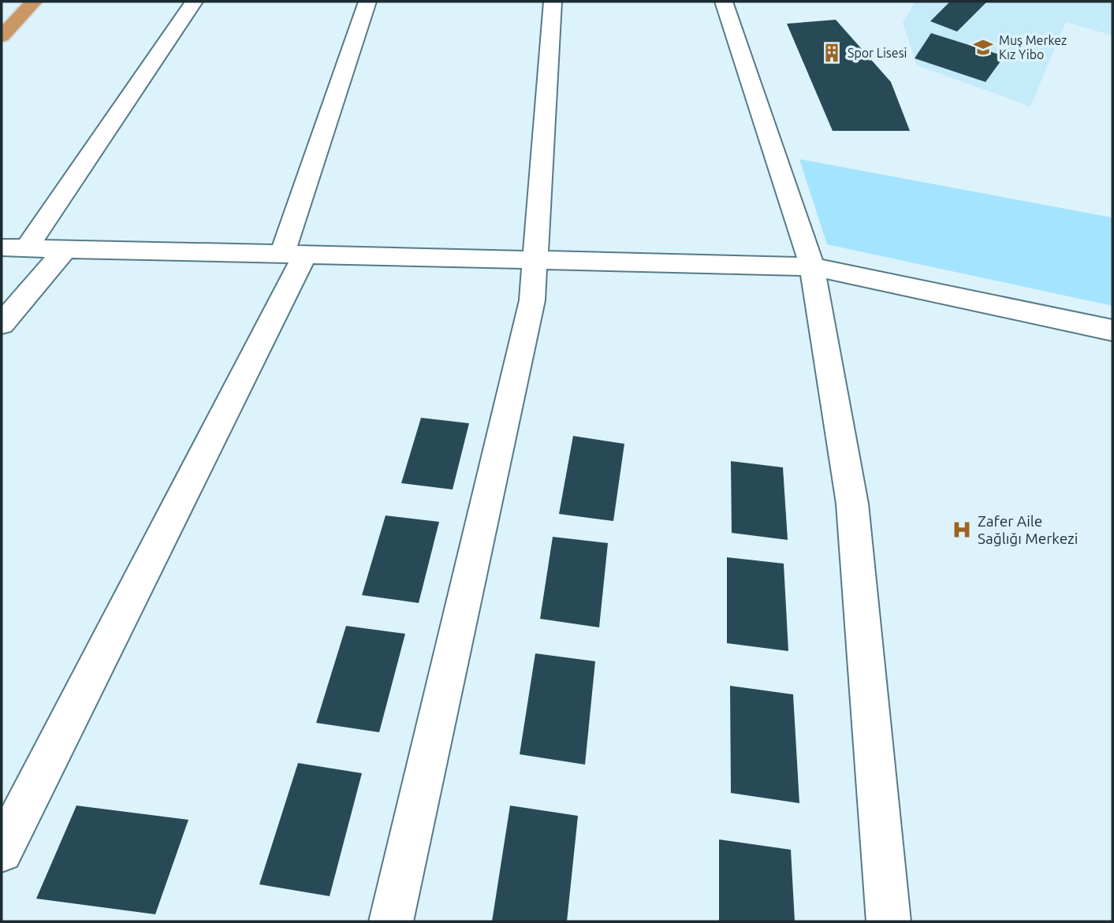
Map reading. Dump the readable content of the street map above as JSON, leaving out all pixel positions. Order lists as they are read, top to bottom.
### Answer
{
  "places": {
    "school or university": ["Muş Merkez Kız Yibo"],
    "building": ["Spor Lisesi"],
    "hospital": ["Zafer Aile Sağlığı Merkezi"]
  }
}
